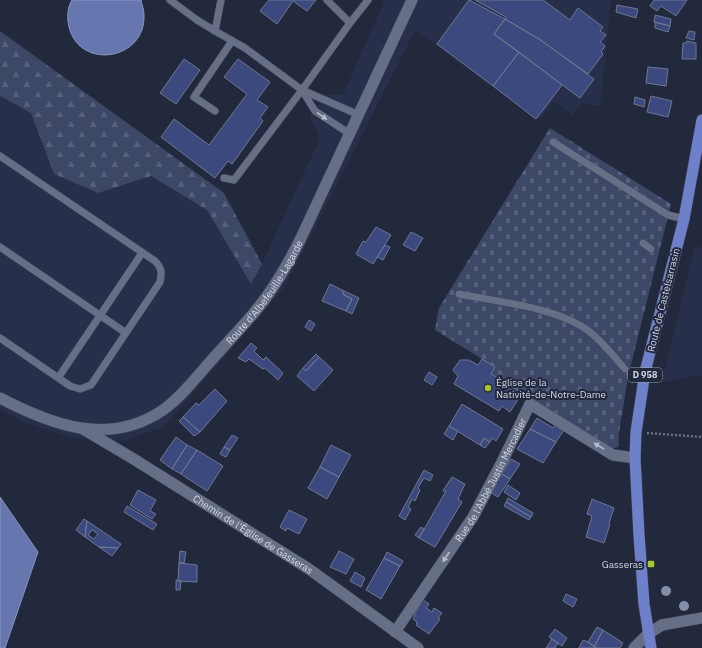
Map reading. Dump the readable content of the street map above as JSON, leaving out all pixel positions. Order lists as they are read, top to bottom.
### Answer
{
  "streets": {
    "main road": ["Route de Castelsarrasin", "D 958"],
    "street": ["Route d'Albefeuille-Lagarde", "Rue de l'Abbé Justin Mercadier", "Chemin de l'Église de Gasseras"]
  },
  "crossings": [
    ["Route d'Albefeuille-Lagarde", "Chemin de l'Église de Gasseras"],
    ["Route de Castelsarrasin", "Rue de l'Abbé Justin Mercadier"],
    ["Rue de l'Abbé Justin Mercadier", "Chemin de l'Église de Gasseras"]
  ],
  "places": {
    "other": ["Église de la Nativité-de-Notre-Dame"],
    "transit": ["Gasseras"]
  }
}
